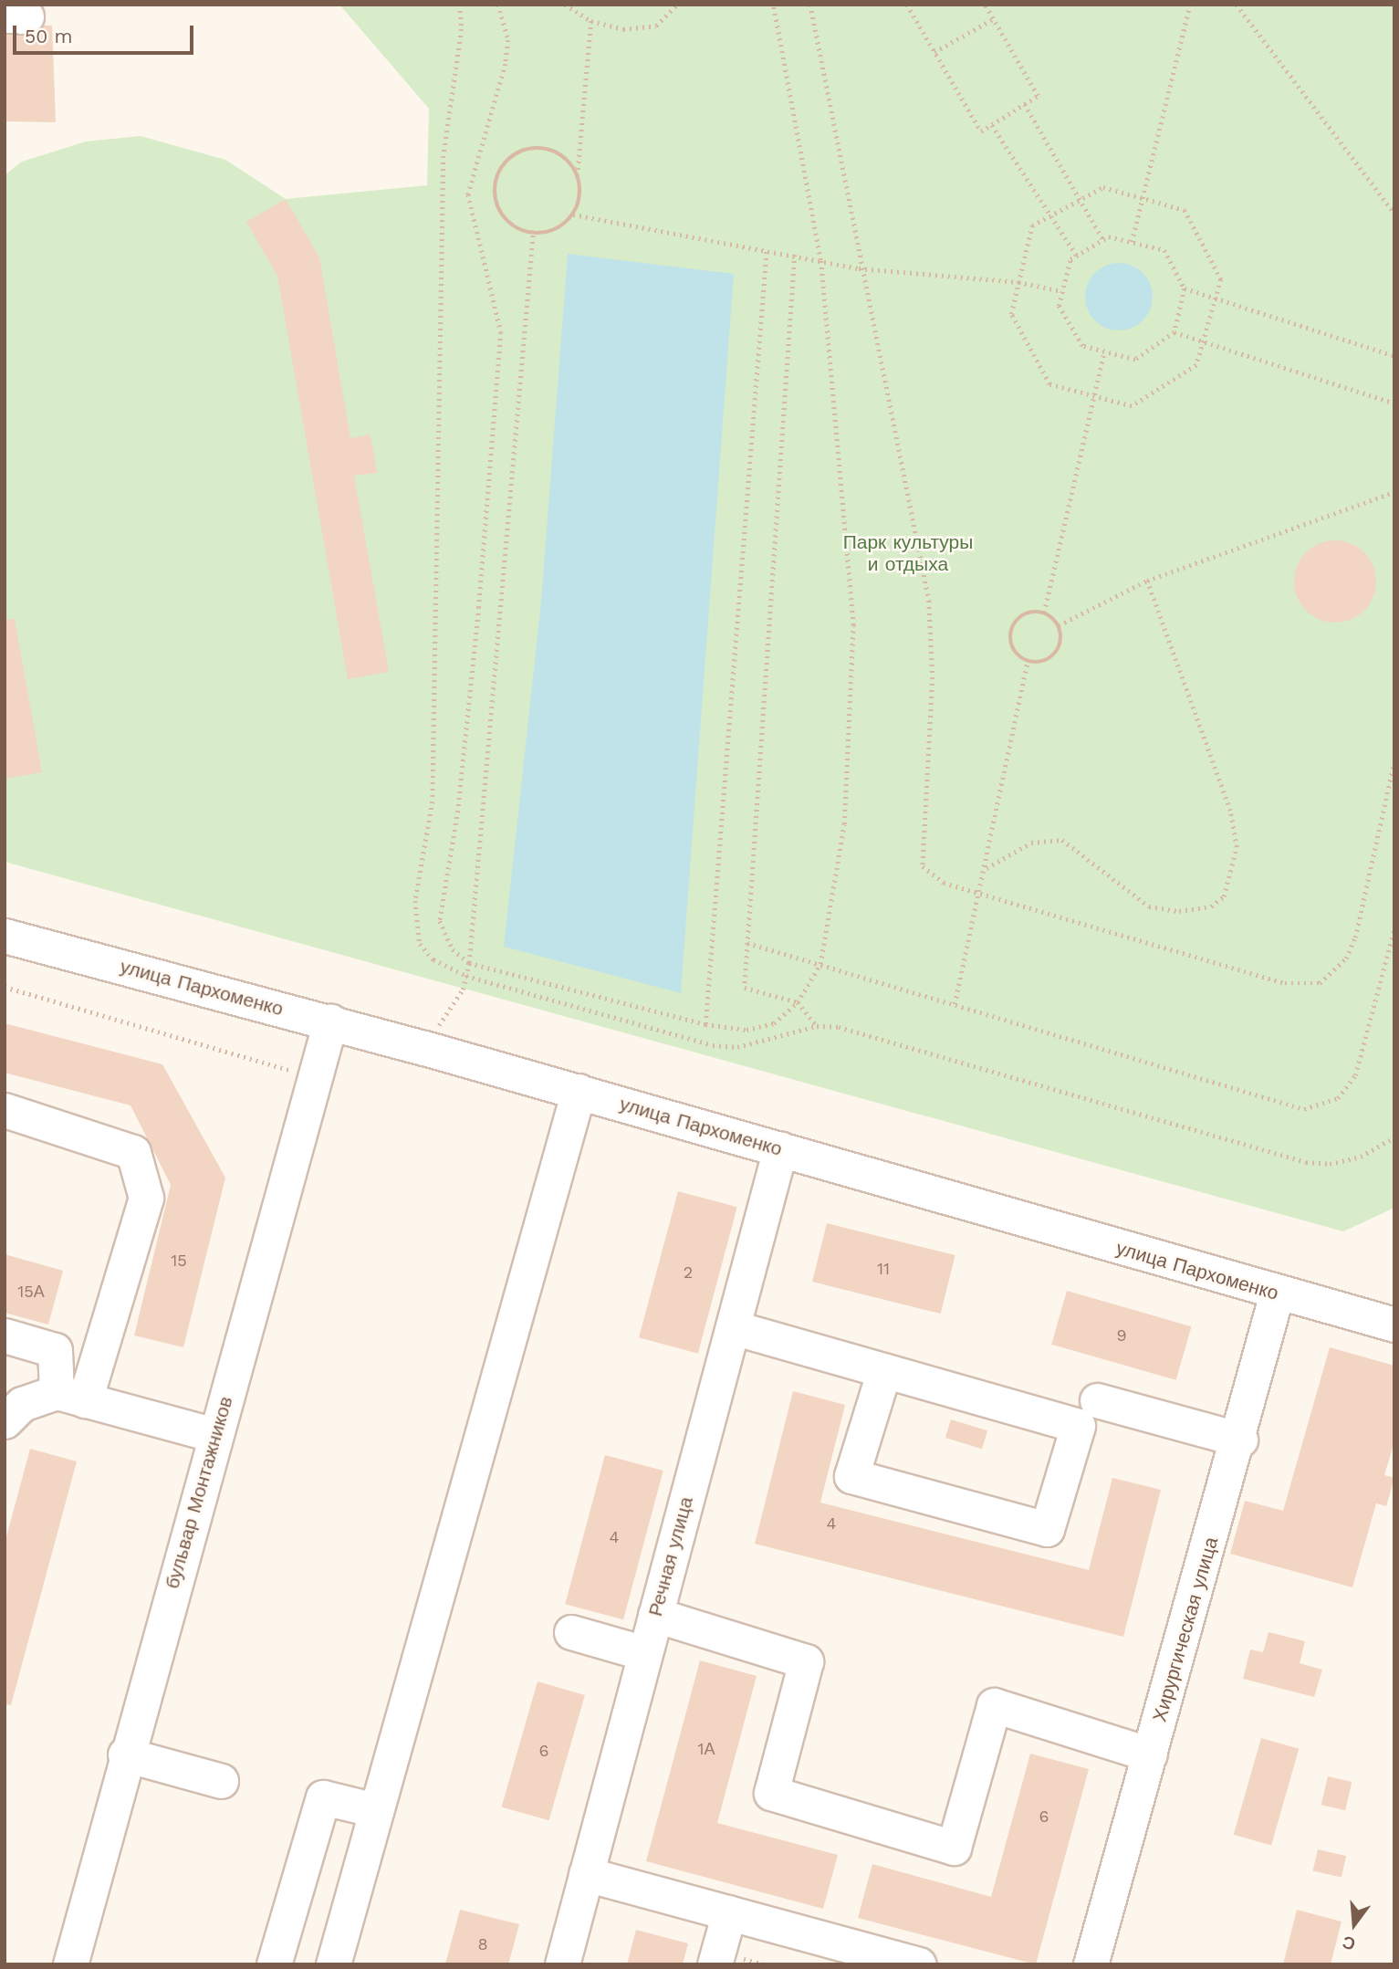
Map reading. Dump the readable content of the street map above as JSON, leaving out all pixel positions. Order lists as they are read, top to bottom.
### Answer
{
  "streets": {
    "street": [
      "улица Пархоменко",
      "бульвар Монтажников",
      "Речная улица",
      "Хирургическая улица"
    ]
  },
  "crossings": [
    ["улица Пархоменко", "бульвар Монтажников"],
    ["улица Пархоменко", "Речная улица"],
    ["улица Пархоменко", "Хирургическая улица"]
  ],
  "parks": ["Парк культуры и отдыха"],
  "house_numbers": [
    "15",
    "11",
    "2",
    "15А",
    "9",
    "4",
    "4",
    "1А",
    "6",
    "6",
    "8"
  ],
  "scale_bar": "50 m",
  "north": "bottom"
}
